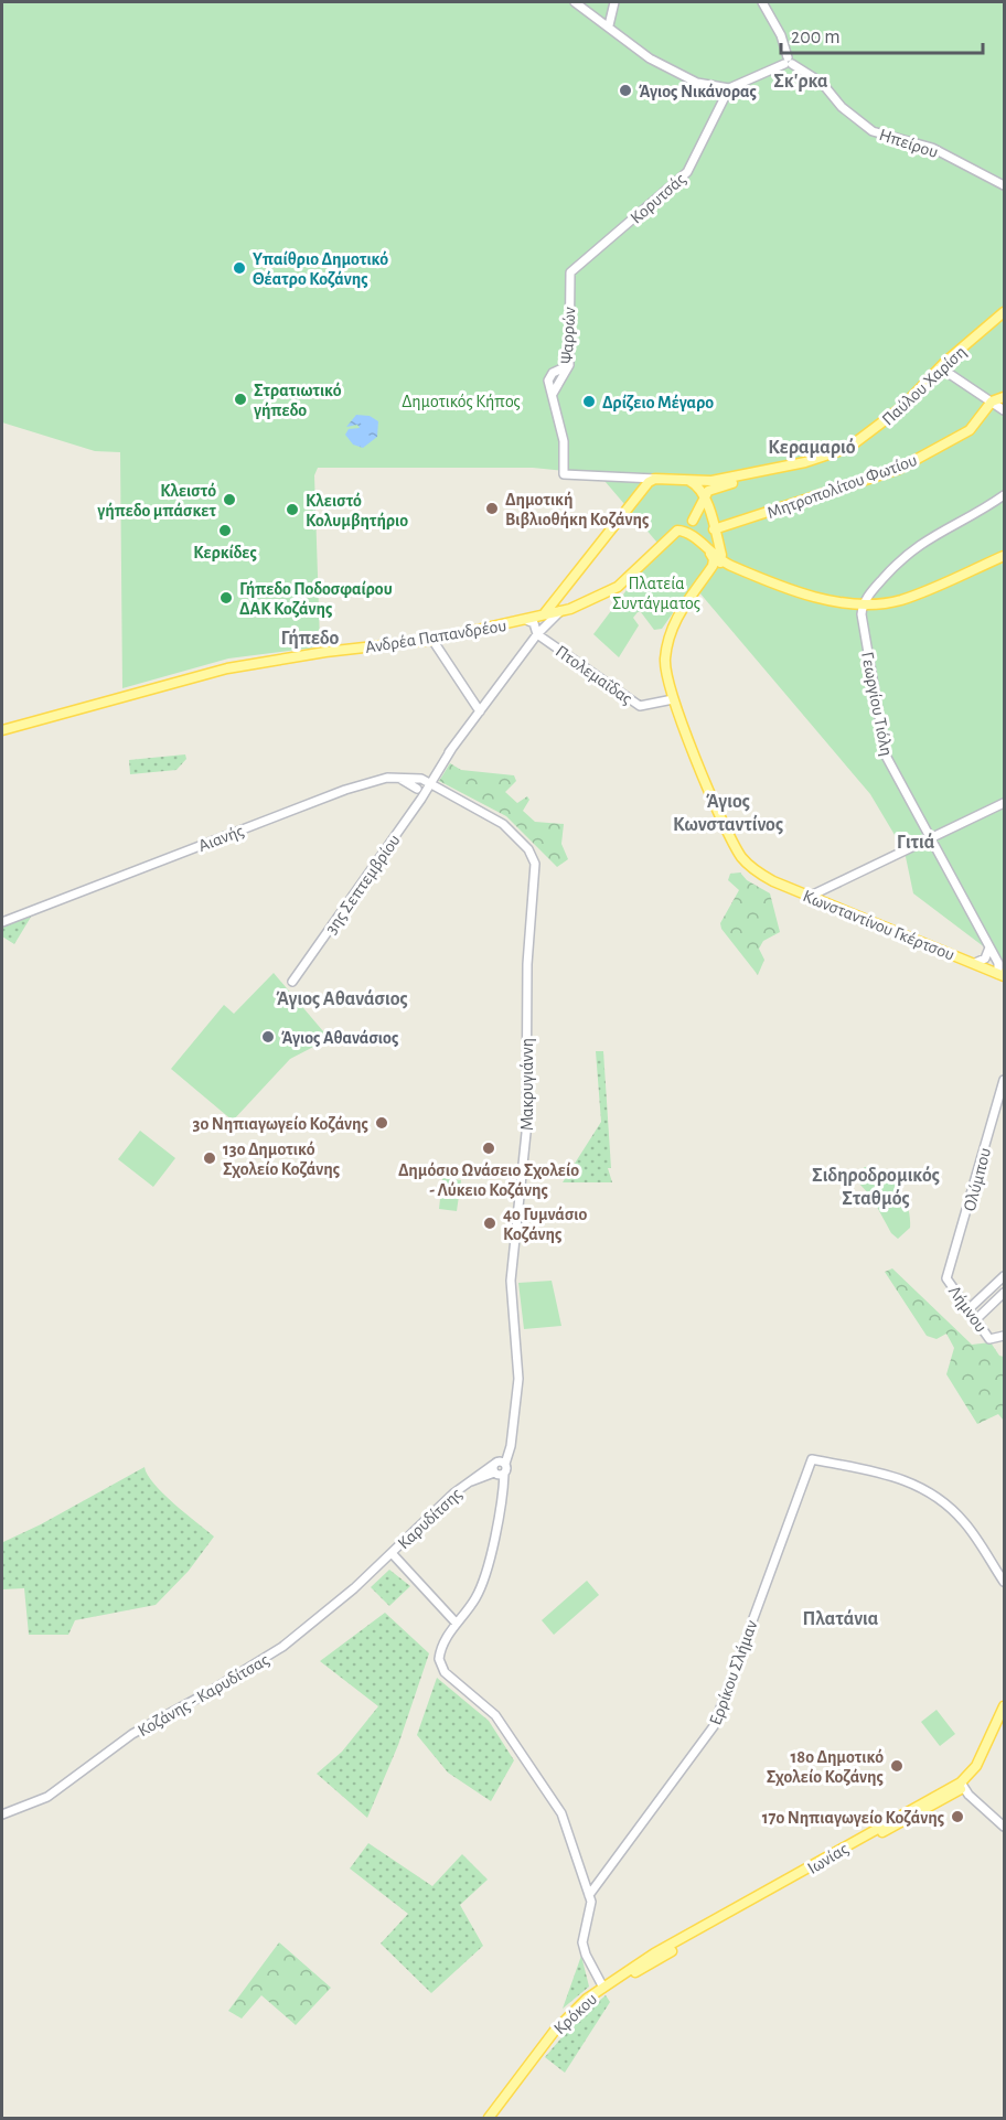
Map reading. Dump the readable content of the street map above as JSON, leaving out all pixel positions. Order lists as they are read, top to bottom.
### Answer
{
  "streets": {
    "main road": [
      "Παύλου Χαρίση",
      "Μητροπολίτου Φωτίου",
      "Ανδρέα Παπανδρέου",
      "3ης Σεπτεμβρίου",
      "Κωνσταντίνου Γκέρτσου",
      "Ιωνίας",
      "Κρόκου"
    ],
    "street": [
      "Ηπείρου",
      "Κορυτσάς",
      "Ψαρρών",
      "Πτολεμαΐδας",
      "Γεωργίου Τιόλη",
      "Αιανής",
      "Μακρυγιάννη",
      "Ολύμπου",
      "Λήμνου",
      "Καρυδίτσης",
      "Ερρίκου Σλήμαν",
      "Κοζάνης - Καρυδίτσας"
    ]
  },
  "crossings": [
    ["Κορυτσάς", "Ψαρρών"],
    ["Παύλου Χαρίση", "3ης Σεπτεμβρίου"],
    ["Μητροπολίτου Φωτίου", "Ανδρέα Παπανδρέου"],
    ["Ανδρέα Παπανδρέου", "Πτολεμαΐδας"],
    ["Ανδρέα Παπανδρέου", "3ης Σεπτεμβρίου"],
    ["Πτολεμαΐδας", "3ης Σεπτεμβρίου"],
    ["Πτολεμαΐδας", "Κωνσταντίνου Γκέρτσου"],
    ["Γεωργίου Τιόλη", "Κωνσταντίνου Γκέρτσου"],
    ["Αιανής", "3ης Σεπτεμβρίου"],
    ["Αιανής", "Μακρυγιάννη"],
    ["3ης Σεπτεμβρίου", "Μακρυγιάννη"],
    ["Μακρυγιάννη", "Καρυδίτσης"],
    ["Μακρυγιάννη", "Ερρίκου Σλήμαν"],
    ["Ολύμπου", "Λήμνου"],
    ["Καρυδίτσης", "Κοζάνης - Καρυδίτσας"],
    ["Ιωνίας", "Κρόκου"]
  ],
  "districts": [
    "Σκ'ρκα",
    "Κεραμαριό",
    "Γήπεδο",
    "Άγιος Κωνσταντίνος",
    "Γιτιά",
    "Άγιος Αθανάσιος",
    "Σιδηροδρομικός Σταθμός",
    "Πλατάνια"
  ],
  "parks": ["Δημοτικός Κήπος", "Πλατεία Συντάγματος"],
  "places": [
    "Άγιος Νικάνορας",
    "Υπαίθριο Δημοτικό Θέατρο Κοζάνης",
    "Στρατιωτικό γήπεδο",
    "Δρίζειο Μέγαρο",
    "Κλειστό γήπεδο μπάσκετ",
    "Δημοτική Βιβλιοθήκη Κοζάνης",
    "Κλειστό Κολυμβητήριο",
    "Κερκίδες",
    "Γήπεδο Ποδοσφαίρου ΔΑΚ Κοζάνης",
    "Άγιος Αθανάσιος",
    "3ο Νηπιαγωγείο Κοζάνης",
    "Δημόσιο Ωνάσειο Σχολείο - Λύκειο Κοζάνης",
    "13ο Δημοτικό Σχολείο Κοζάνης",
    "4ο Γυμνάσιο Κοζάνης",
    "18ο Δημοτικό Σχολείο Κοζάνης",
    "17ο Νηπιαγωγείο Κοζάνης"
  ],
  "scale_bar": "200 m"
}
